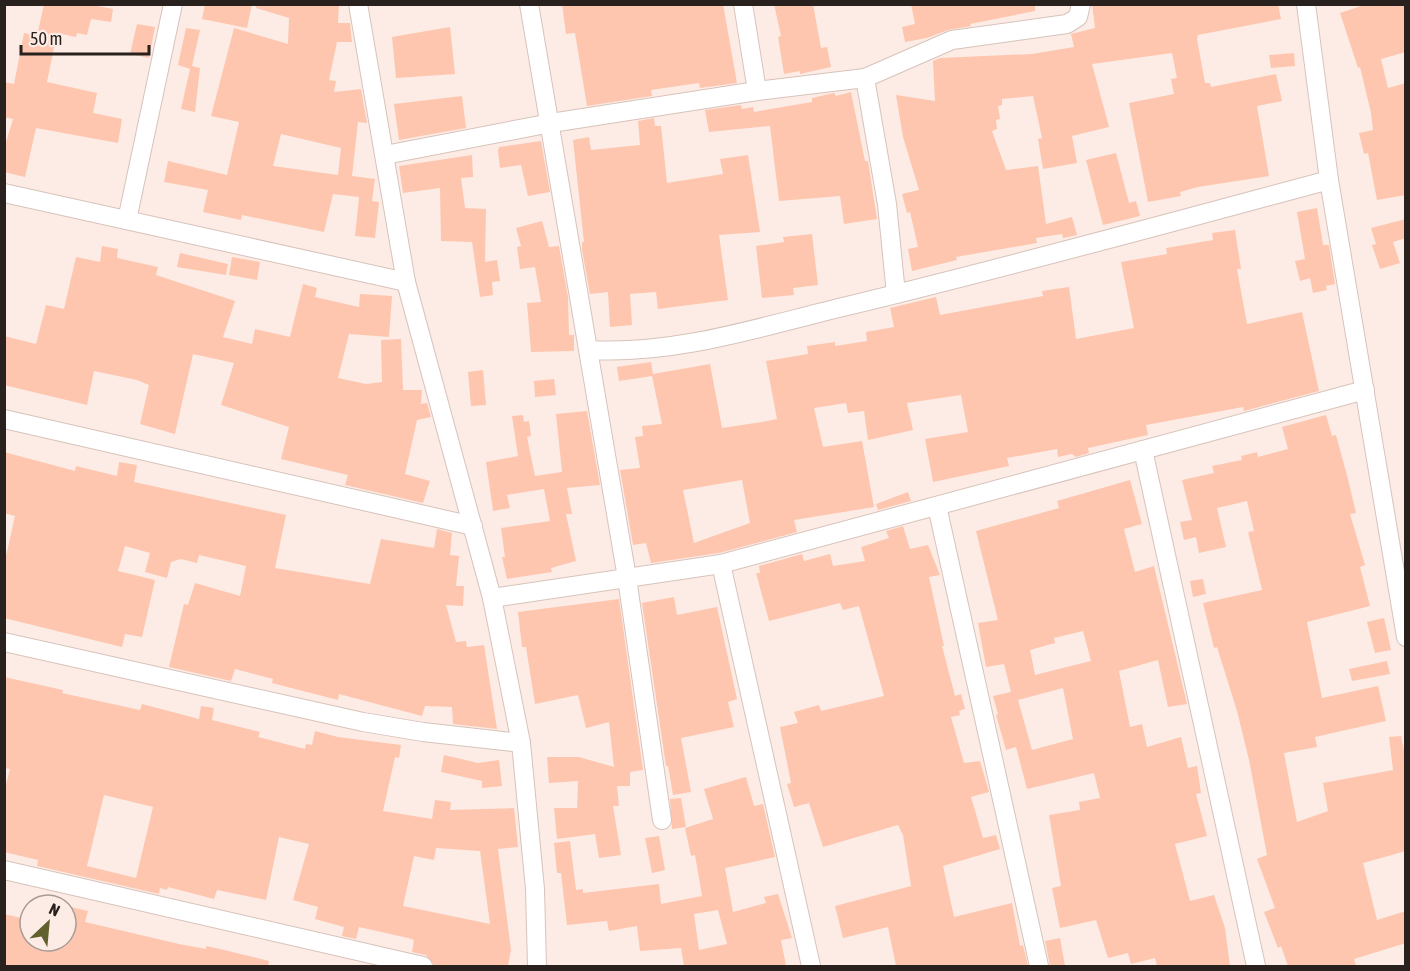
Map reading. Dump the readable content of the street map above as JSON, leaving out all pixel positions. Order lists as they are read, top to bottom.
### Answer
{
  "scale_bar": "50 m",
  "north": "top right"
}
